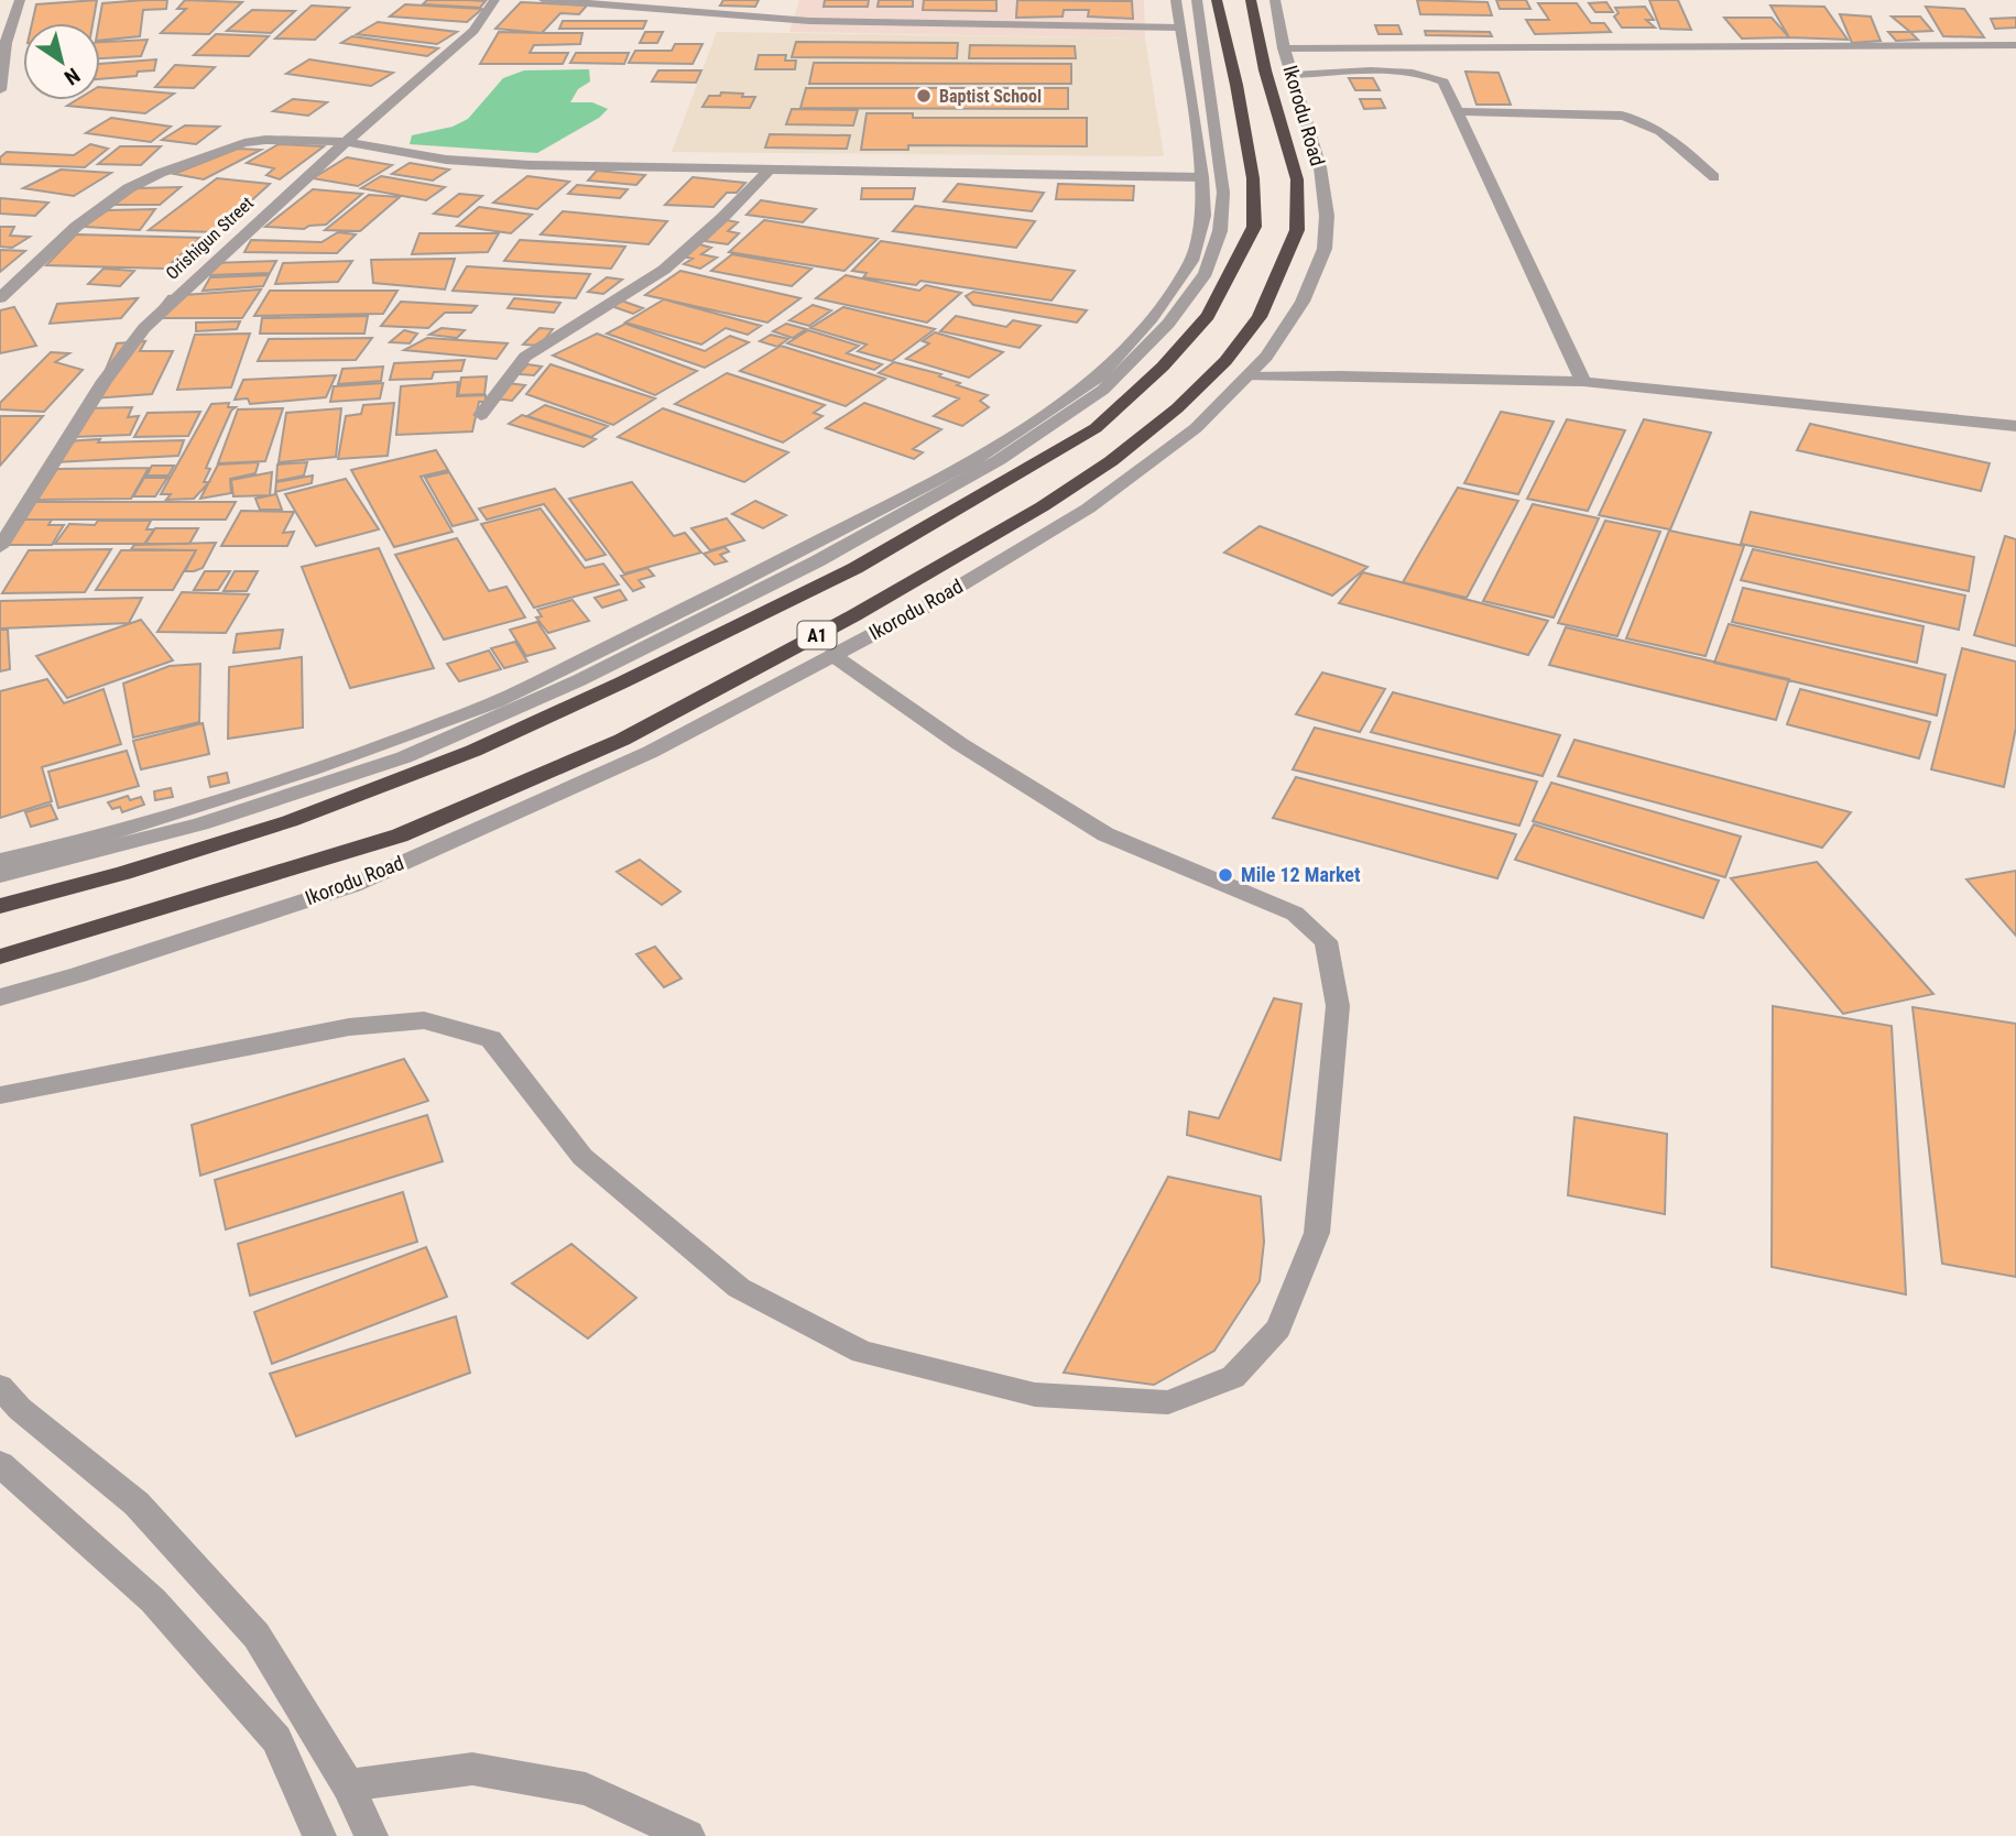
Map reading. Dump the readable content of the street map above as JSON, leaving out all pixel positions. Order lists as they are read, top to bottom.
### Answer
{
  "streets": {
    "highway": ["Ikorodu Road", "A1"],
    "street": ["Orishigun Street"]
  },
  "places": ["Baptist School", "Mile 12 Market"],
  "north": "bottom right"
}
